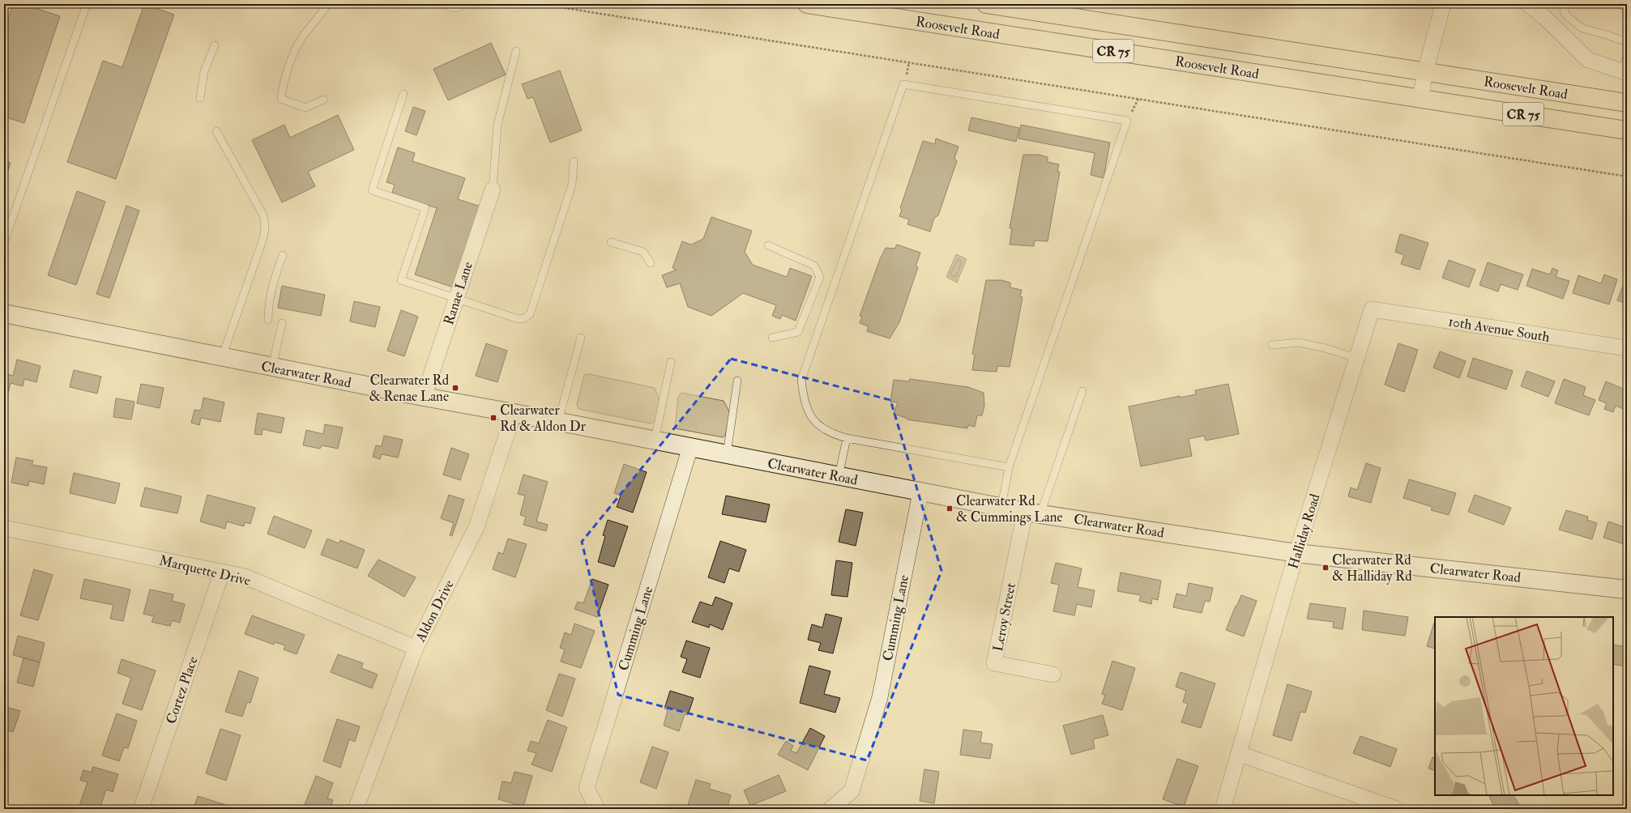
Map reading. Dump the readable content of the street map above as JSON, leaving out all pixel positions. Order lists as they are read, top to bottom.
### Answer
{
  "streets": {
    "main road": ["Roosevelt Road", "CR 75"],
    "street": [
      "Ranae Lane",
      "10th Avenue South",
      "Clearwater Road",
      "Halliday Road",
      "Marquette Drive",
      "Aldon Drive",
      "Leroy Street",
      "Cumming Lane",
      "Cortez Place"
    ]
  },
  "crossings": [
    ["Ranae Lane", "Clearwater Road"],
    ["10th Avenue South", "Halliday Road"],
    ["Clearwater Road", "Halliday Road"],
    ["Clearwater Road", "Aldon Drive"],
    ["Clearwater Road", "Leroy Street"],
    ["Clearwater Road", "Cumming Lane"],
    ["Marquette Drive", "Aldon Drive"],
    ["Marquette Drive", "Cortez Place"]
  ],
  "places": {
    "transit": [
      "Clearwater Rd & Renae Lane",
      "Clearwater Rd & Aldon Dr",
      "Clearwater Rd & Cummings Lane",
      "Clearwater Rd & Halliday Rd"
    ]
  }
}
